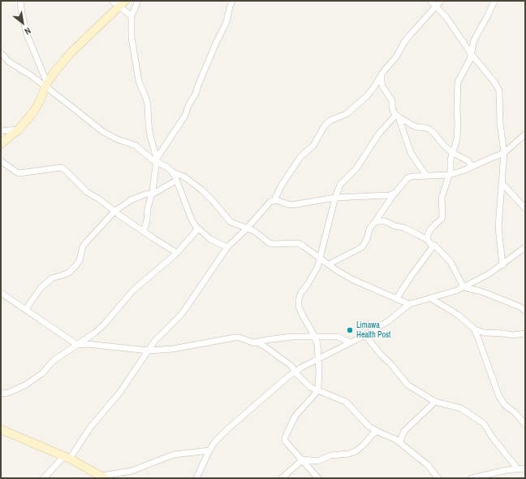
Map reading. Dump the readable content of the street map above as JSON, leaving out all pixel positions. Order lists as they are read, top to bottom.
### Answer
{
  "places": ["Limawa Health Post"],
  "north": "bottom right"
}
